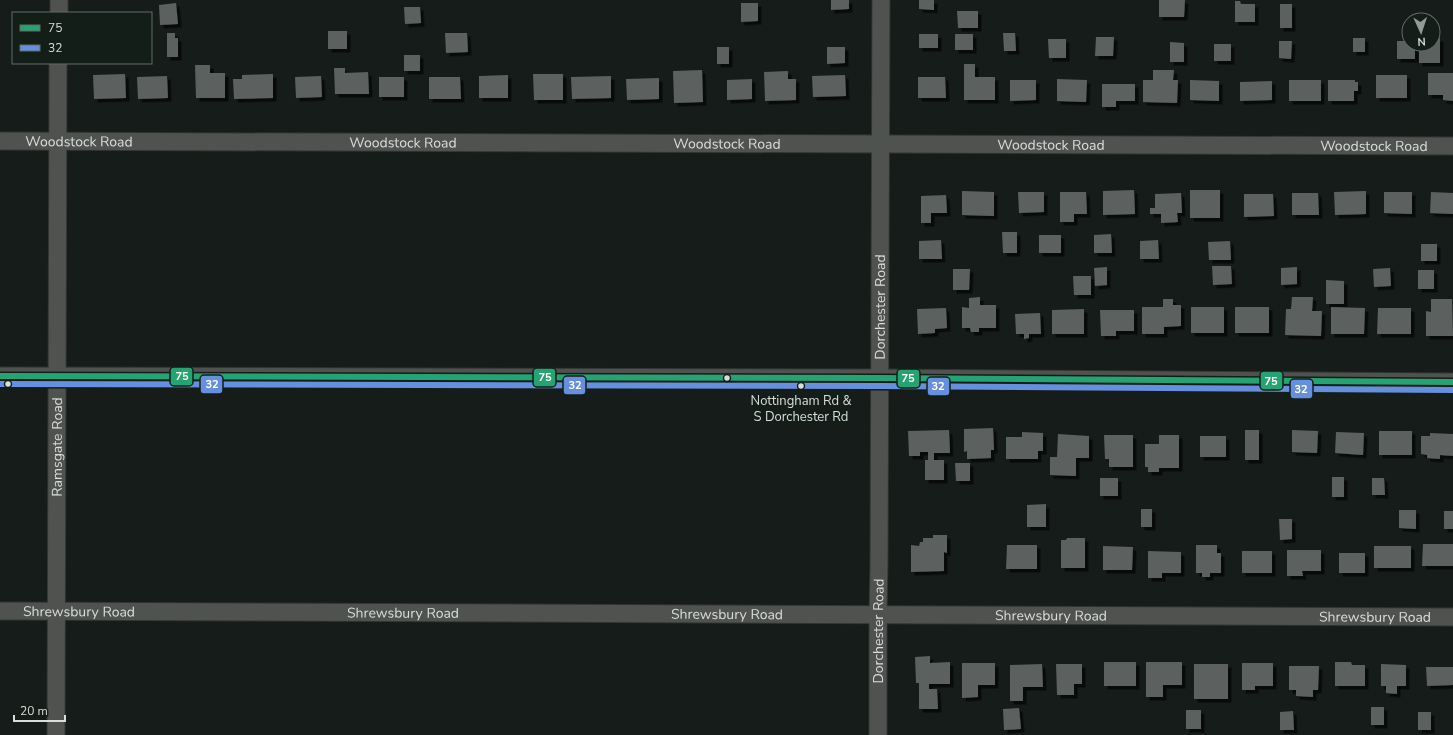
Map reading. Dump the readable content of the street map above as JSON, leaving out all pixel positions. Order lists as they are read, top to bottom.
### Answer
{
  "streets": {
    "street": [
      "Woodstock Road",
      "Dorchester Road",
      "Ramsgate Road",
      "Shrewsbury Road"
    ]
  },
  "crossings": [
    ["Woodstock Road", "Dorchester Road"],
    ["Woodstock Road", "Ramsgate Road"],
    ["Dorchester Road", "Shrewsbury Road"],
    ["Ramsgate Road", "Shrewsbury Road"]
  ],
  "places": ["Nottingham Rd & S Dorchester Rd"],
  "lines": ["transit line 75", "transit line 32"],
  "legend": ["75", "32"],
  "scale_bar": "20 m",
  "north": "bottom"
}
